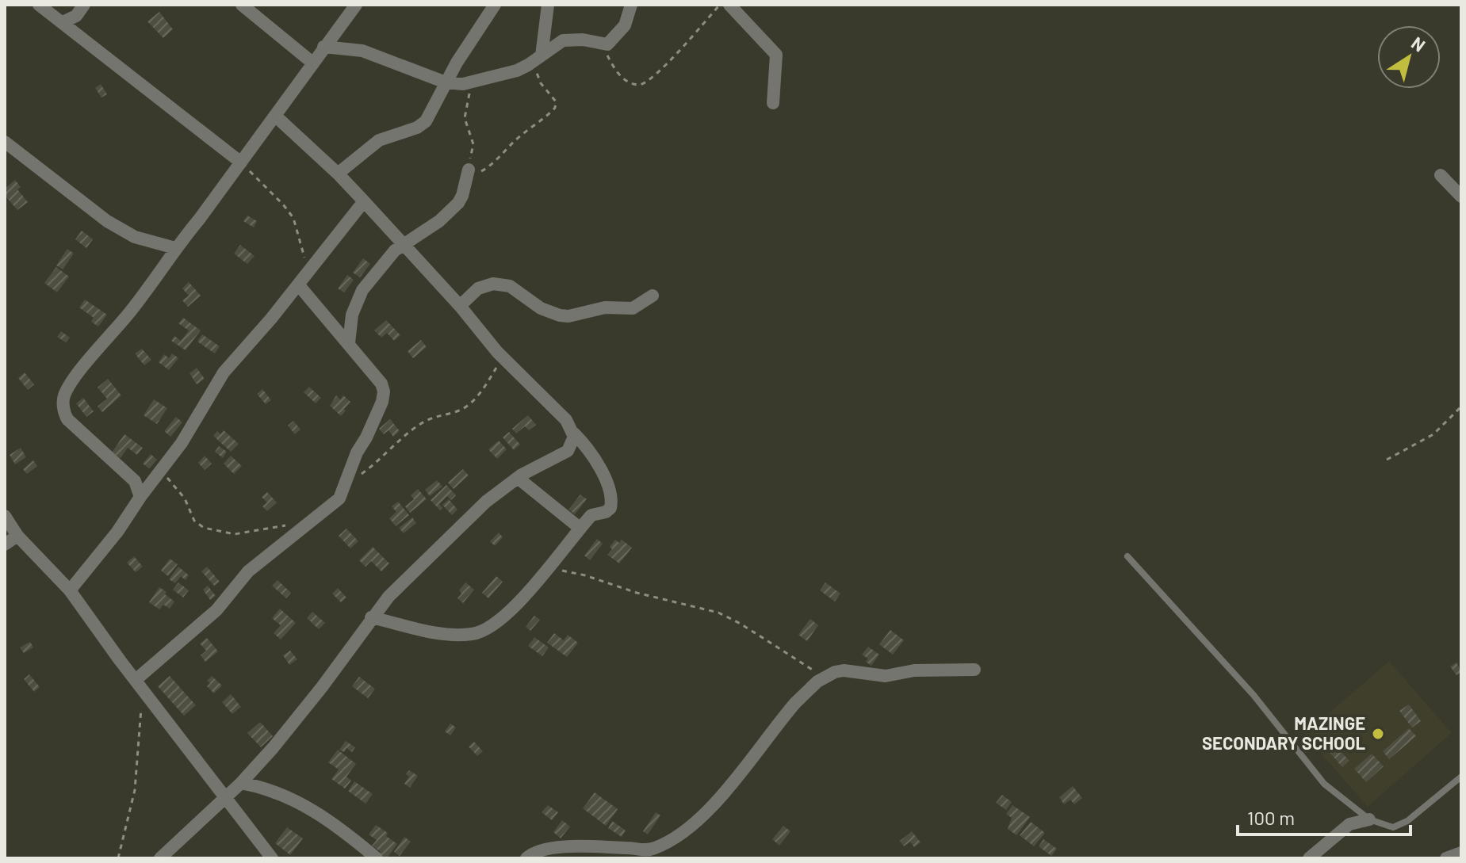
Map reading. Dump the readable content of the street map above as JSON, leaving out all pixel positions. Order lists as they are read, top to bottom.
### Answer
{
  "places": ["MAZINGE SECONDARY SCHOOL"],
  "scale_bar": "100 m",
  "north": "top right"
}
